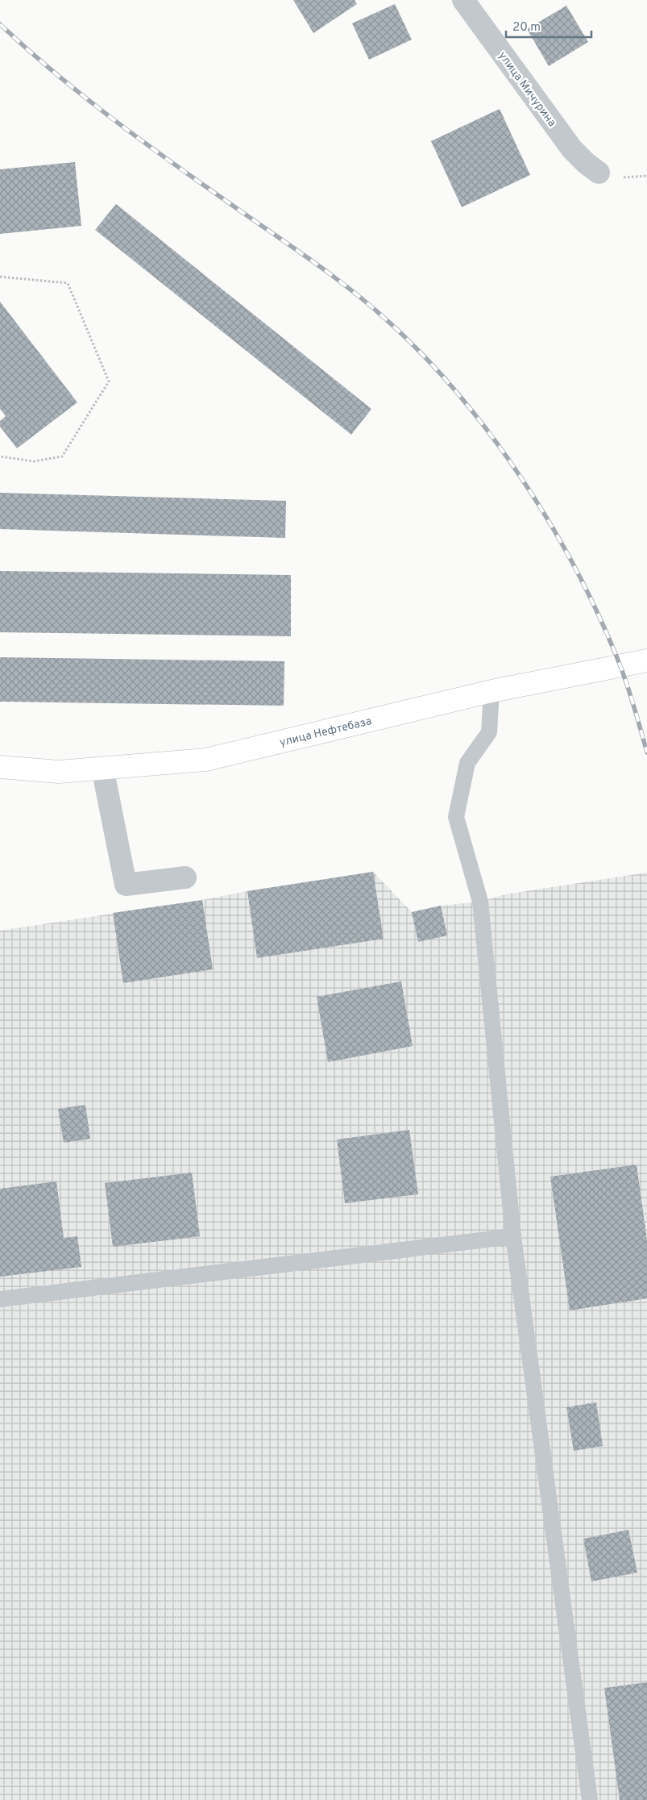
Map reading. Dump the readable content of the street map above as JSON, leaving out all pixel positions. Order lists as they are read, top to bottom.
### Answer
{
  "streets": {
    "main road": ["улица Нефтебаза"],
    "street": ["улица Мичурина"]
  },
  "scale_bar": "20 m"
}
